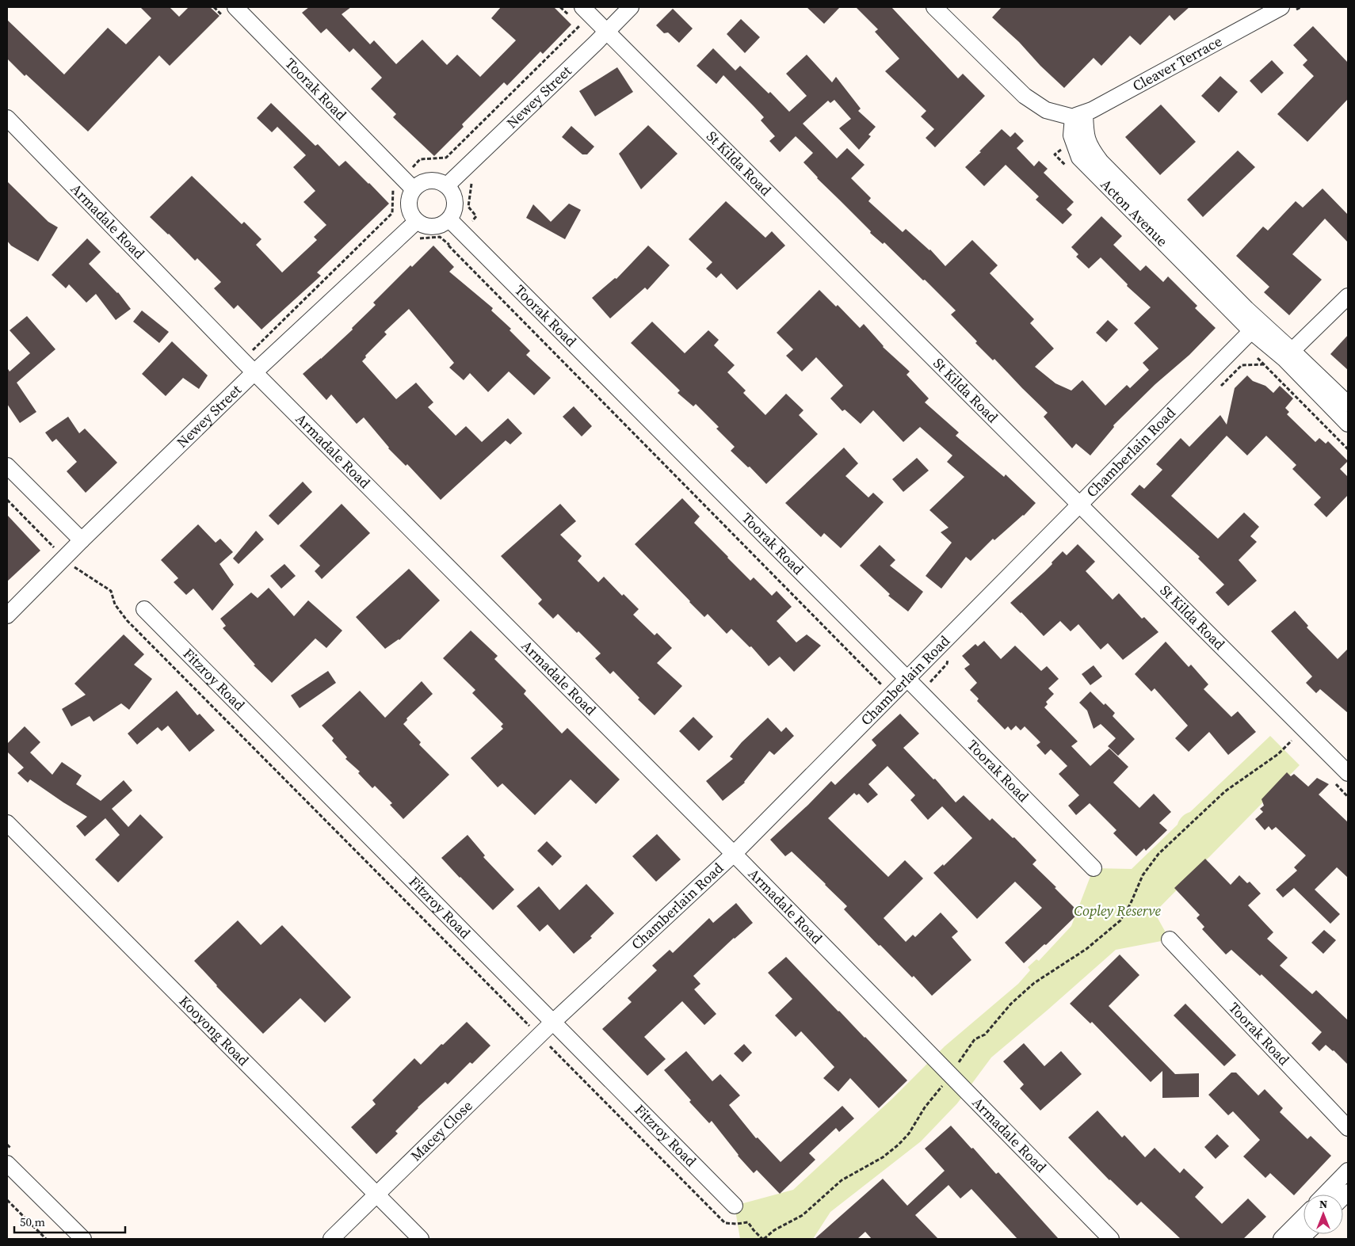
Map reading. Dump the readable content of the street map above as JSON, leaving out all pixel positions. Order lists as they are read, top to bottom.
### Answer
{
  "streets": {
    "street": [
      "Cleaver Terrace",
      "Toorak Road",
      "Newey Street",
      "St Kilda Road",
      "Acton Avenue",
      "Armadale Road",
      "Chamberlain Road",
      "Fitzroy Road",
      "Kooyong Road",
      "Macey Close"
    ]
  },
  "crossings": [
    ["Cleaver Terrace", "Acton Avenue"],
    ["Toorak Road", "Newey Street"],
    ["Toorak Road", "Chamberlain Road"],
    ["Newey Street", "St Kilda Road"],
    ["Newey Street", "Armadale Road"],
    ["St Kilda Road", "Chamberlain Road"],
    ["Acton Avenue", "Chamberlain Road"],
    ["Armadale Road", "Chamberlain Road"],
    ["Chamberlain Road", "Fitzroy Road"],
    ["Chamberlain Road", "Macey Close"],
    ["Fitzroy Road", "Macey Close"],
    ["Kooyong Road", "Macey Close"]
  ],
  "parks": ["Copley Reserve"],
  "scale_bar": "50 m",
  "north": "top"
}
